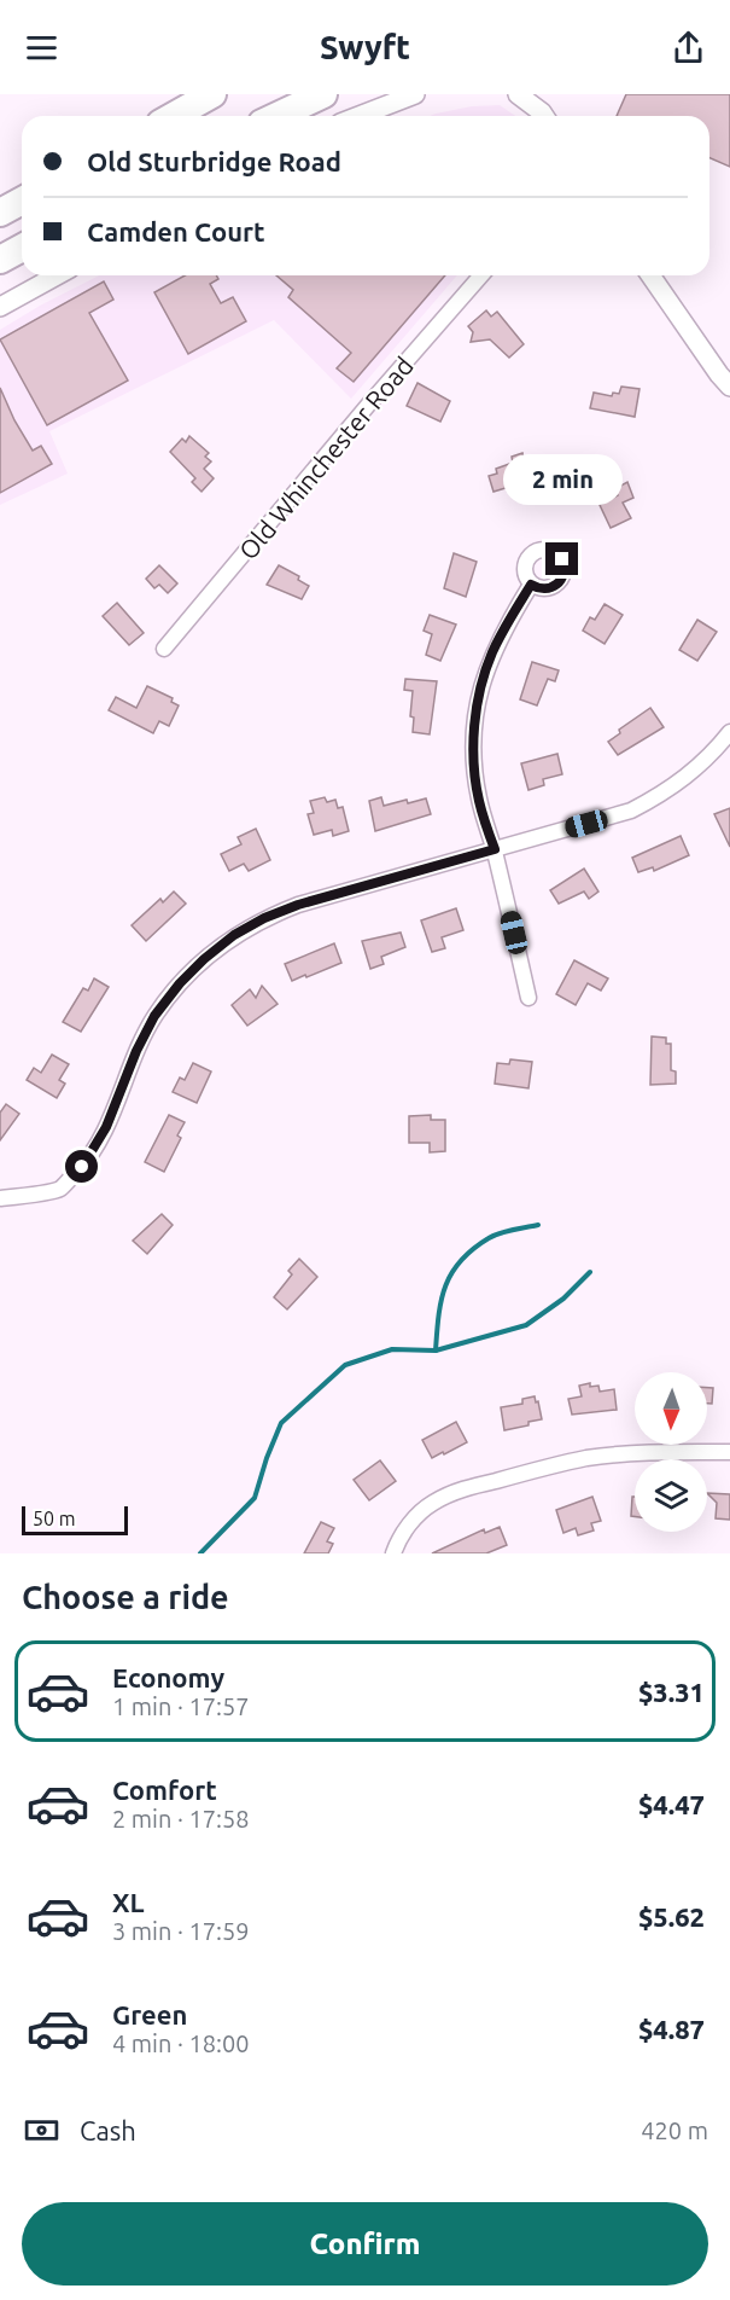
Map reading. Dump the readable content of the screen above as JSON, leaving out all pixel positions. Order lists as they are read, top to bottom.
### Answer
{
  "streets": {
    "street": ["Old Whinchester Road"]
  },
  "scale_bar": "50 m",
  "north": "bottom",
  "page": {
    "header": "Swyft",
    "banner": ["Old Sturbridge Road", "Camden Court"],
    "bubble": "2 min",
    "scale": "50 m",
    "heading": "Choose a ride",
    "list": [
      {
        "name": "Economy",
        "note": "1 min · 17:57",
        "value": "$3.31"
      },
      {
        "name": "Comfort",
        "note": "2 min · 17:58",
        "value": "$4.47"
      },
      {
        "name": "XL",
        "note": "3 min · 17:59",
        "value": "$5.62"
      },
      {
        "name": "Green",
        "note": "4 min · 18:00",
        "value": "$4.87"
      }
    ],
    "pay": ["Cash", "420 m"],
    "buttons": "Confirm"
  }
}
